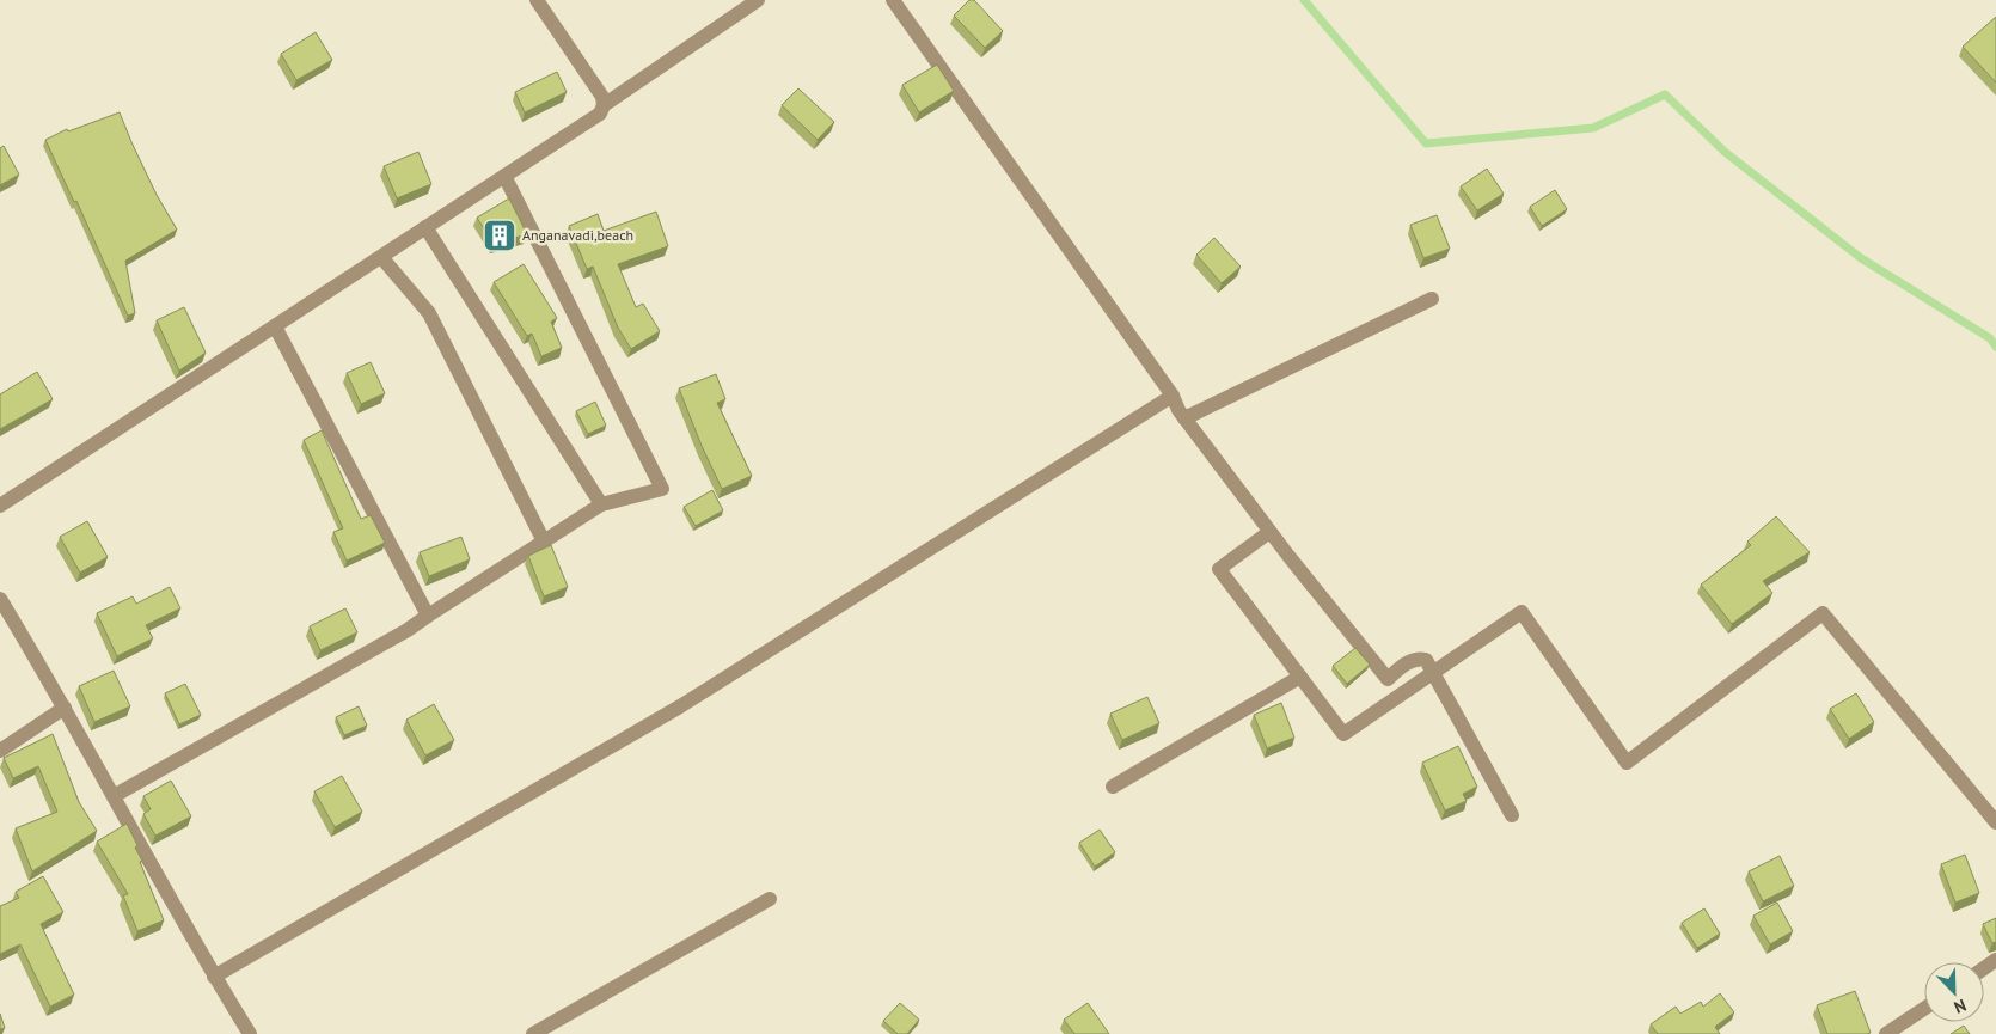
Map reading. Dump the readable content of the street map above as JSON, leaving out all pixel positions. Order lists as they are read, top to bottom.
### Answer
{
  "places": {
    "building": ["Anganavadi,beach"]
  },
  "north": "bottom right"
}
